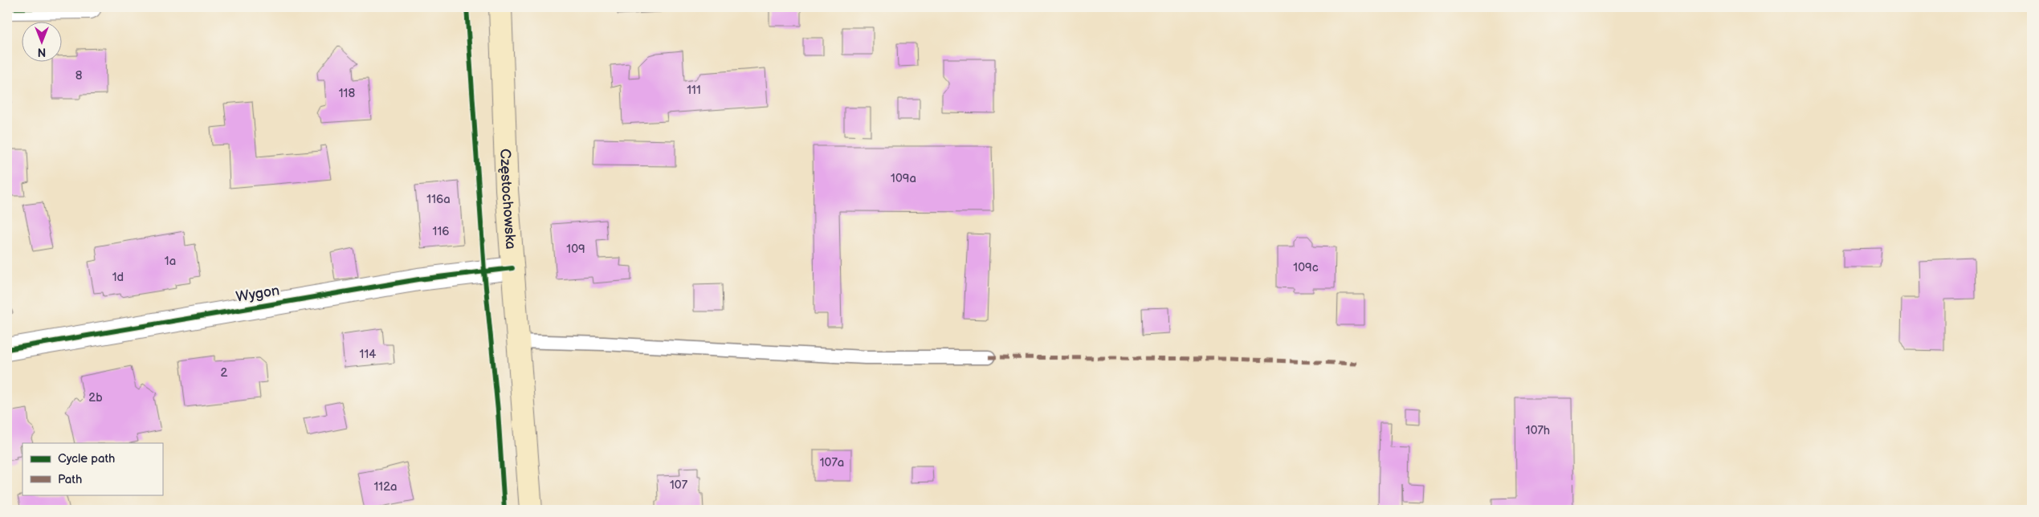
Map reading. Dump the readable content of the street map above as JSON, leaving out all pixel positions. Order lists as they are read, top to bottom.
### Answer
{
  "streets": {
    "main road": ["Częstochowska"],
    "street": ["Wygon"]
  },
  "crossings": [
    ["Częstochowska", "Wygon"]
  ],
  "house_numbers": [
    "8",
    "111",
    "118",
    "109a",
    "116a",
    "116",
    "109",
    "1a",
    "109c",
    "1d",
    "114",
    "2",
    "2b",
    "107h",
    "107a",
    "107",
    "112a"
  ],
  "legend": ["Cycle path", "Path"],
  "north": "bottom"
}
